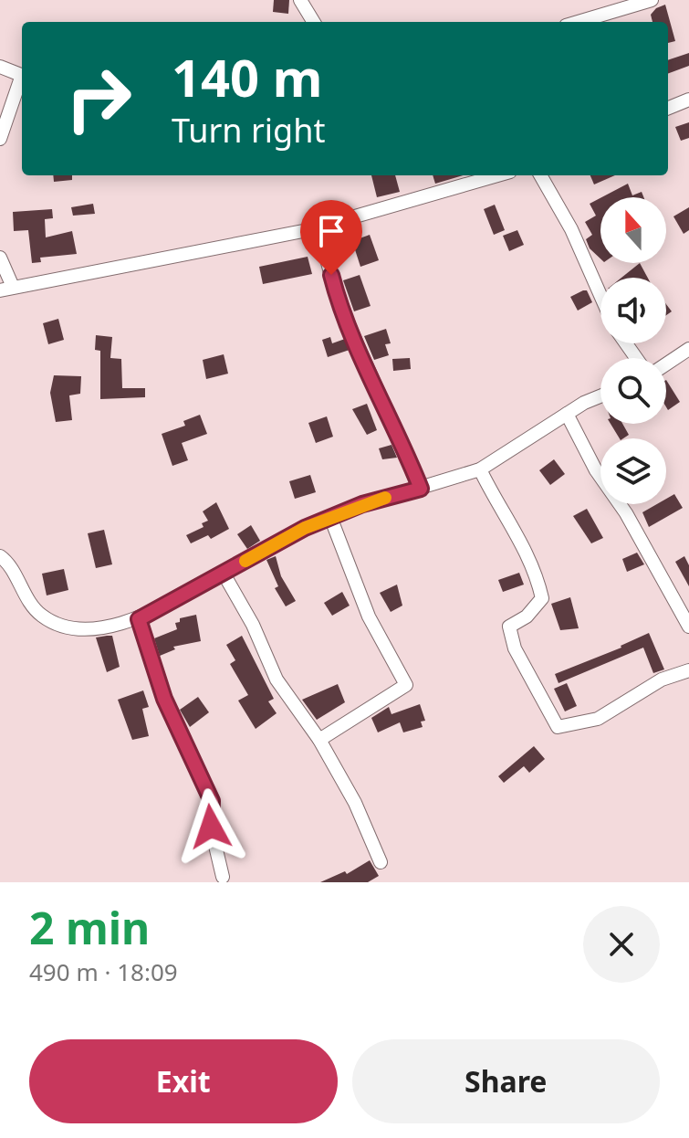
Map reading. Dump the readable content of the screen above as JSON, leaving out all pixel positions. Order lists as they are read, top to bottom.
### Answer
{
  "north": "top",
  "page": {
    "turn": ["140 m", "Turn right"],
    "heading": ["2 min", "490 m · 18:09"],
    "buttons": ["Exit", "Share"]
  }
}
